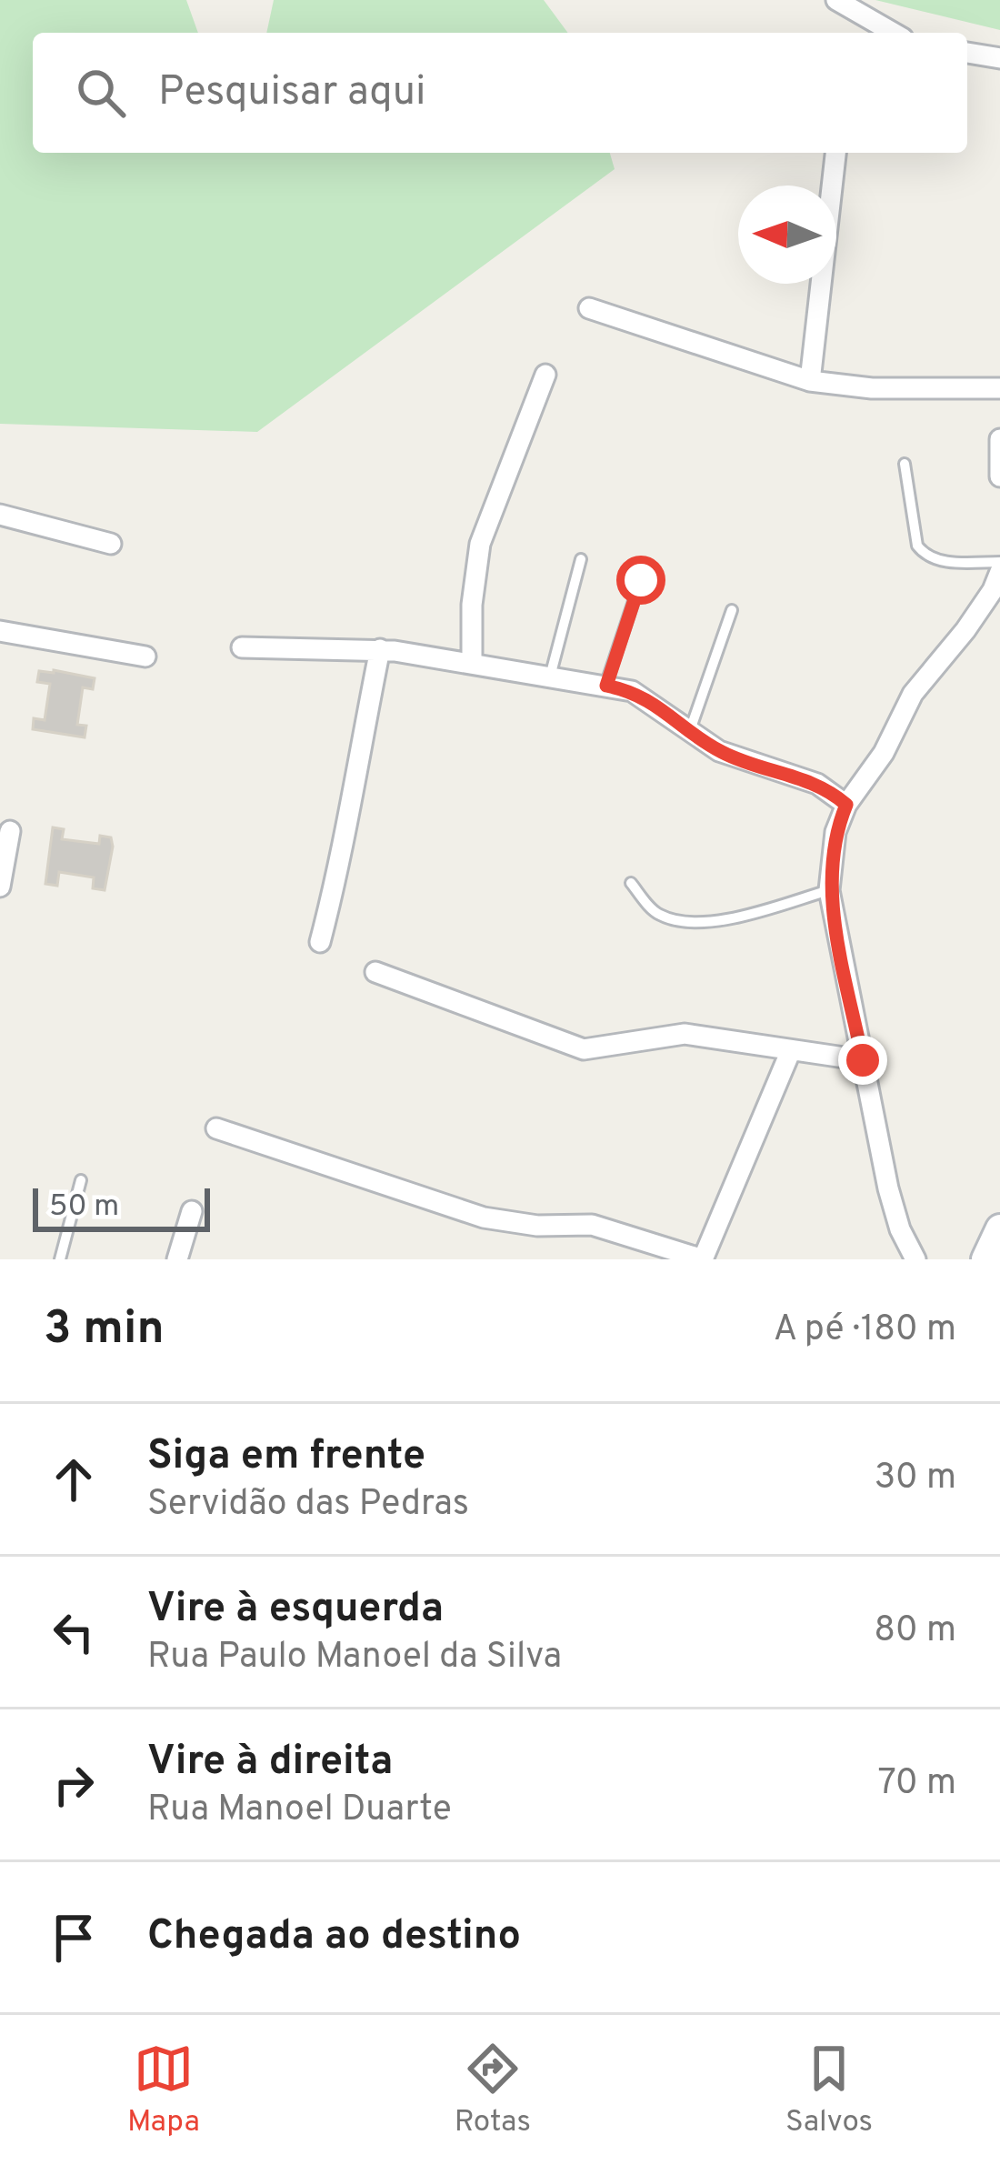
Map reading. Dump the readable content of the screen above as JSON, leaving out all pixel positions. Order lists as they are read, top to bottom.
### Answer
{
  "scale_bar": "50 m",
  "north": "left",
  "page": {
    "search": "Pesquisar aqui",
    "scale": "50 m",
    "heading": ["3 min", "A pé · 180 m"],
    "list": [
      ["Siga em frente", "Servidão das Pedras", "30 m"],
      ["Vire à esquerda", "Rua Paulo Manoel da Silva", "80 m"],
      ["Vire à direita", "Rua Manoel Duarte", "70 m"],
      "Chegada ao destino"
    ],
    "nav": ["Mapa", "Rotas", "Salvos"]
  }
}
